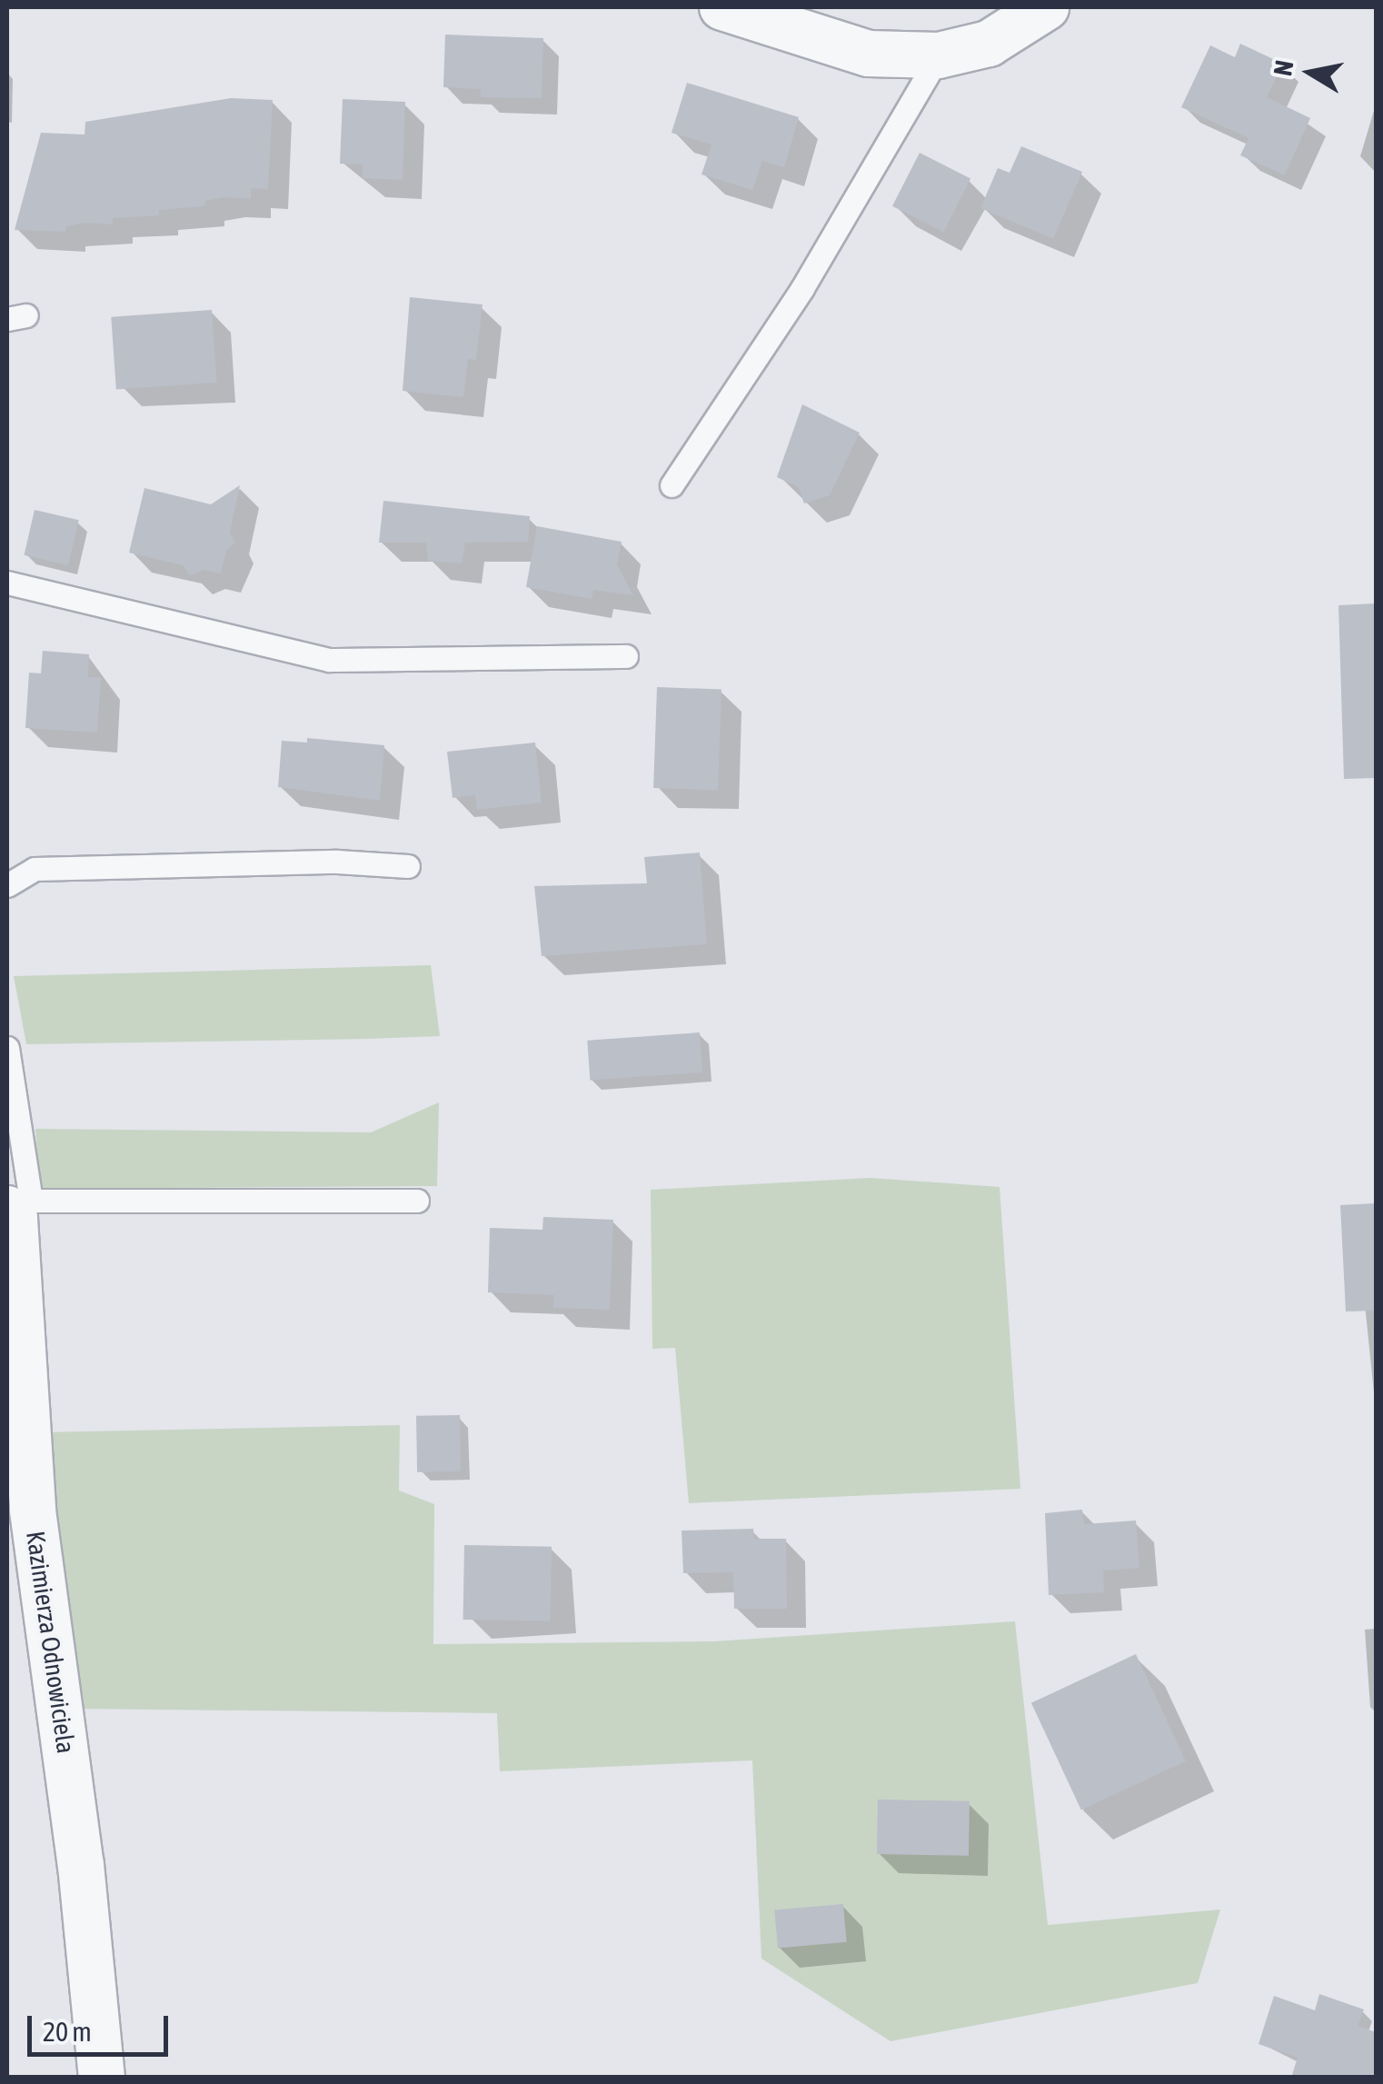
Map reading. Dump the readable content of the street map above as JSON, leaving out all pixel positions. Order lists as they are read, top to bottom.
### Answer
{
  "streets": {
    "street": ["Kazimierza Odnowiciela"]
  },
  "scale_bar": "20 m",
  "north": "left"
}
